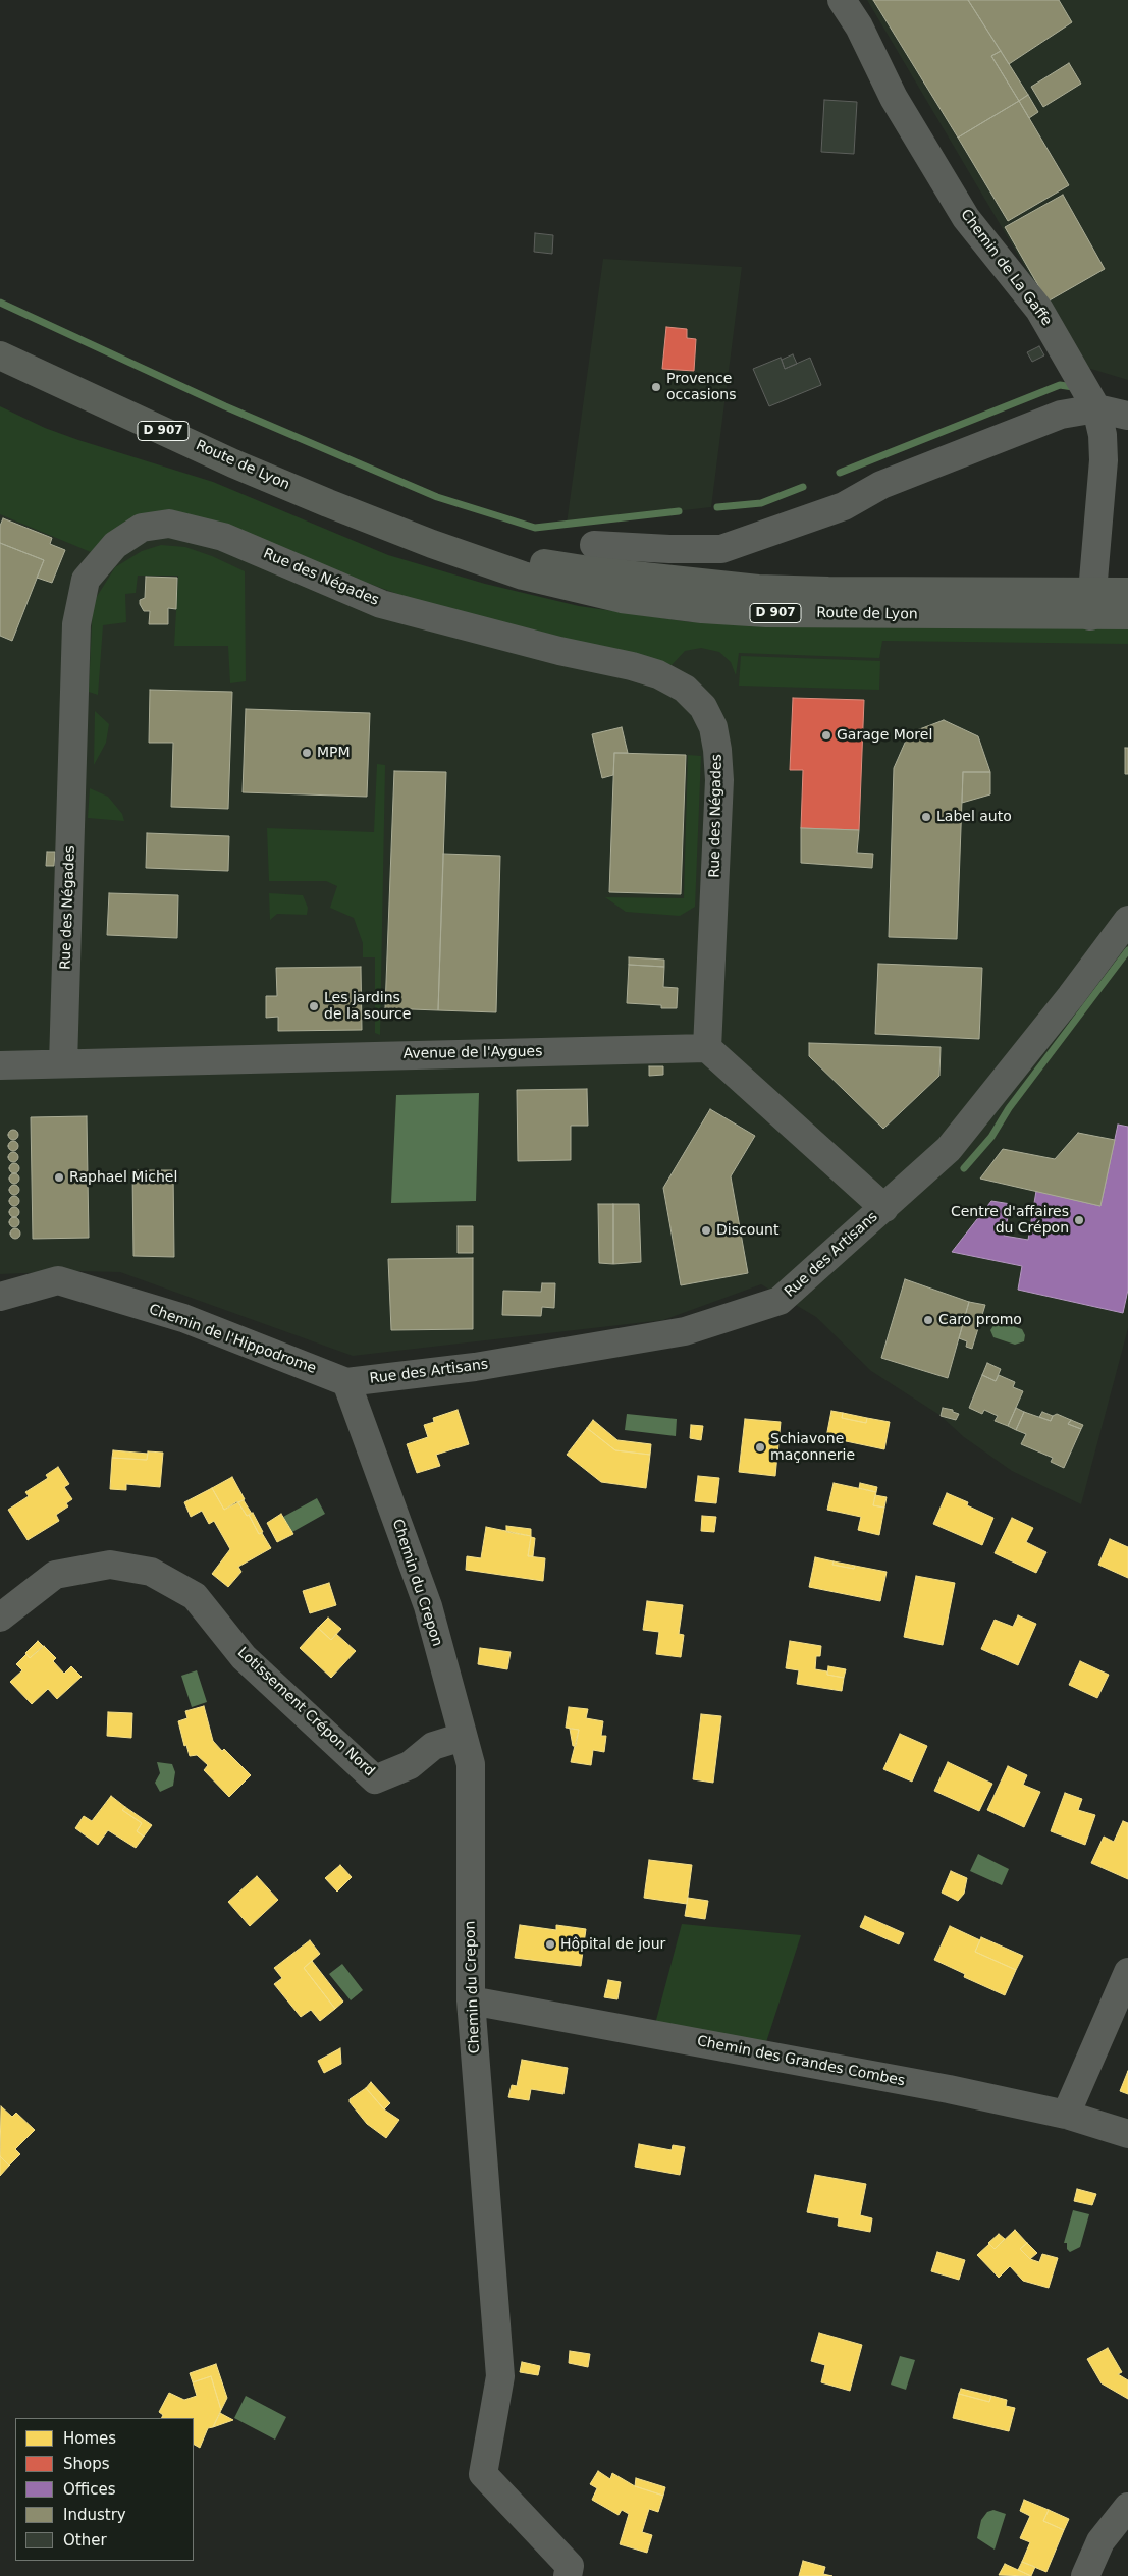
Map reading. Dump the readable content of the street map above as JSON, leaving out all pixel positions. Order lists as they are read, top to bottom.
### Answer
{
  "streets": {
    "main road": ["D 907", "Route de Lyon"],
    "street": [
      "Chemin de La Gaffe",
      "Rue des Négades",
      "Avenue de l'Aygues",
      "Rue des Artisans",
      "Chemin de l'Hippodrome",
      "Chemin du Crepon",
      "Lotissement Crépon Nord",
      "Chemin des Grandes Combes"
    ]
  },
  "crossings": [
    ["Chemin de La Gaffe", "Route de Lyon"],
    ["Rue des Négades", "Avenue de l'Aygues"],
    ["Rue des Artisans", "Chemin de l'Hippodrome"],
    ["Rue des Artisans", "Chemin du Crepon"],
    ["Chemin de l'Hippodrome", "Chemin du Crepon"],
    ["Chemin du Crepon", "Lotissement Crépon Nord"],
    ["Chemin du Crepon", "Chemin des Grandes Combes"]
  ],
  "places": [
    "Provence occasions",
    "Garage Morel",
    "MPM",
    "Label auto",
    "Les jardins de la source",
    "Raphael Michel",
    "Centre d'affaires du Crépon",
    "Discount",
    "Caro promo",
    "Schiavone maçonnerie",
    "Hôpital de jour"
  ],
  "legend": [
    "Homes",
    "Shops",
    "Offices",
    "Industry",
    "Other"
  ]
}
